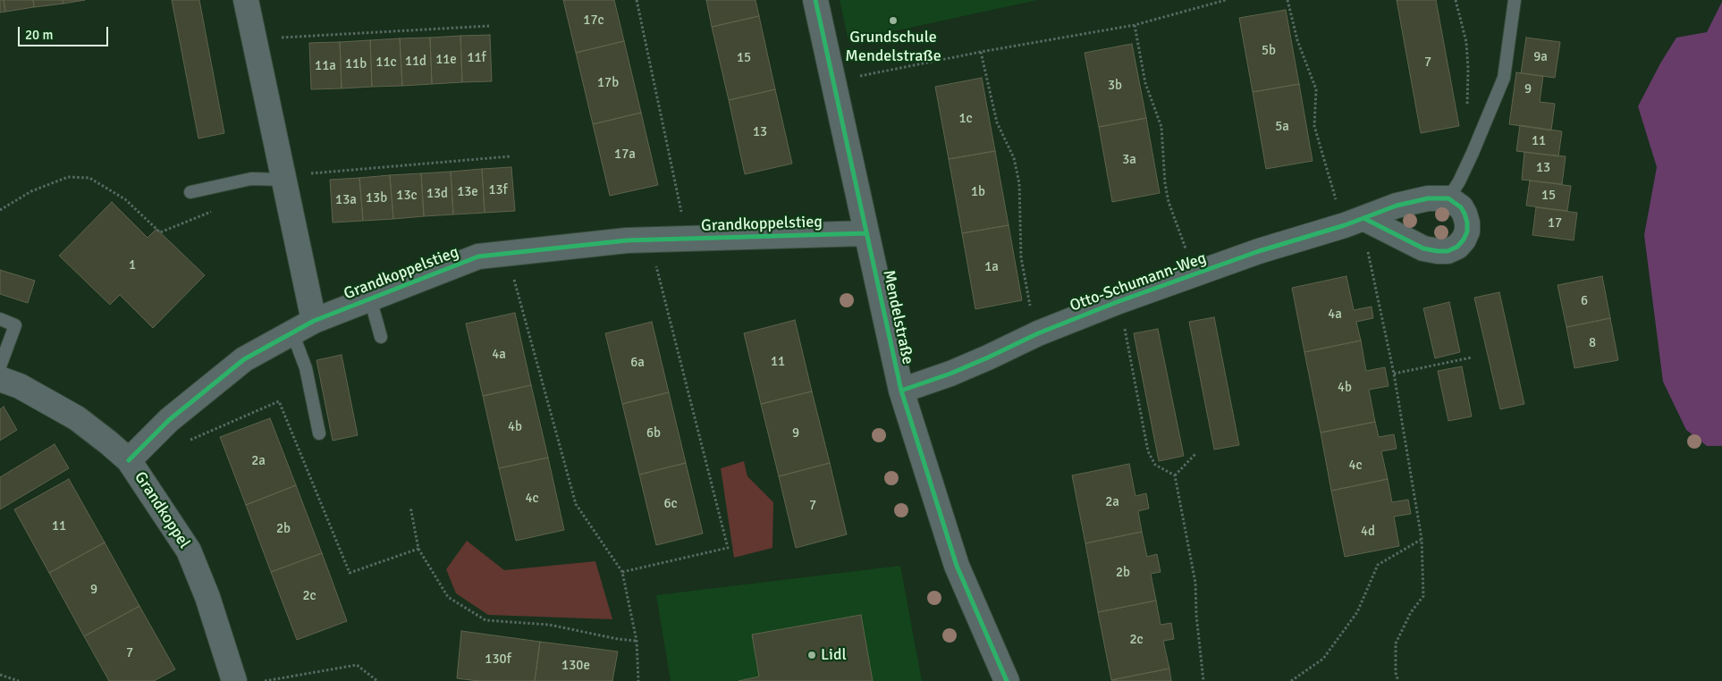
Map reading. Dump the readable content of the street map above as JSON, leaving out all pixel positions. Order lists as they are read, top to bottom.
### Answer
{
  "streets": {
    "street": [
      "Grandkoppelstieg",
      "Otto-Schumann-Weg",
      "Mendelstraße",
      "Grandkoppel"
    ]
  },
  "crossings": [
    ["Grandkoppelstieg", "Mendelstraße"],
    ["Grandkoppelstieg", "Grandkoppel"],
    ["Otto-Schumann-Weg", "Mendelstraße"]
  ],
  "places": ["Grundschule Mendelstraße", "Lidl"],
  "house_numbers": [
    "17c",
    "5b",
    "9a",
    "11f",
    "15",
    "11e",
    "11d",
    "11c",
    "7",
    "11b",
    "11a",
    "17b",
    "3b",
    "9",
    "1c",
    "5a",
    "13",
    "11",
    "17a",
    "3a",
    "13",
    "13f",
    "13e",
    "1b",
    "13d",
    "13c",
    "15",
    "13b",
    "13a",
    "17",
    "1",
    "1a",
    "6",
    "4a",
    "8",
    "4a",
    "11",
    "6a",
    "4b",
    "4b",
    "6b",
    "9",
    "2a",
    "4c",
    "4c",
    "2a",
    "6c",
    "7",
    "11",
    "2b",
    "4d",
    "2b",
    "9",
    "2c",
    "2c",
    "7",
    "130f",
    "130e"
  ],
  "scale_bar": "20 m"
}
